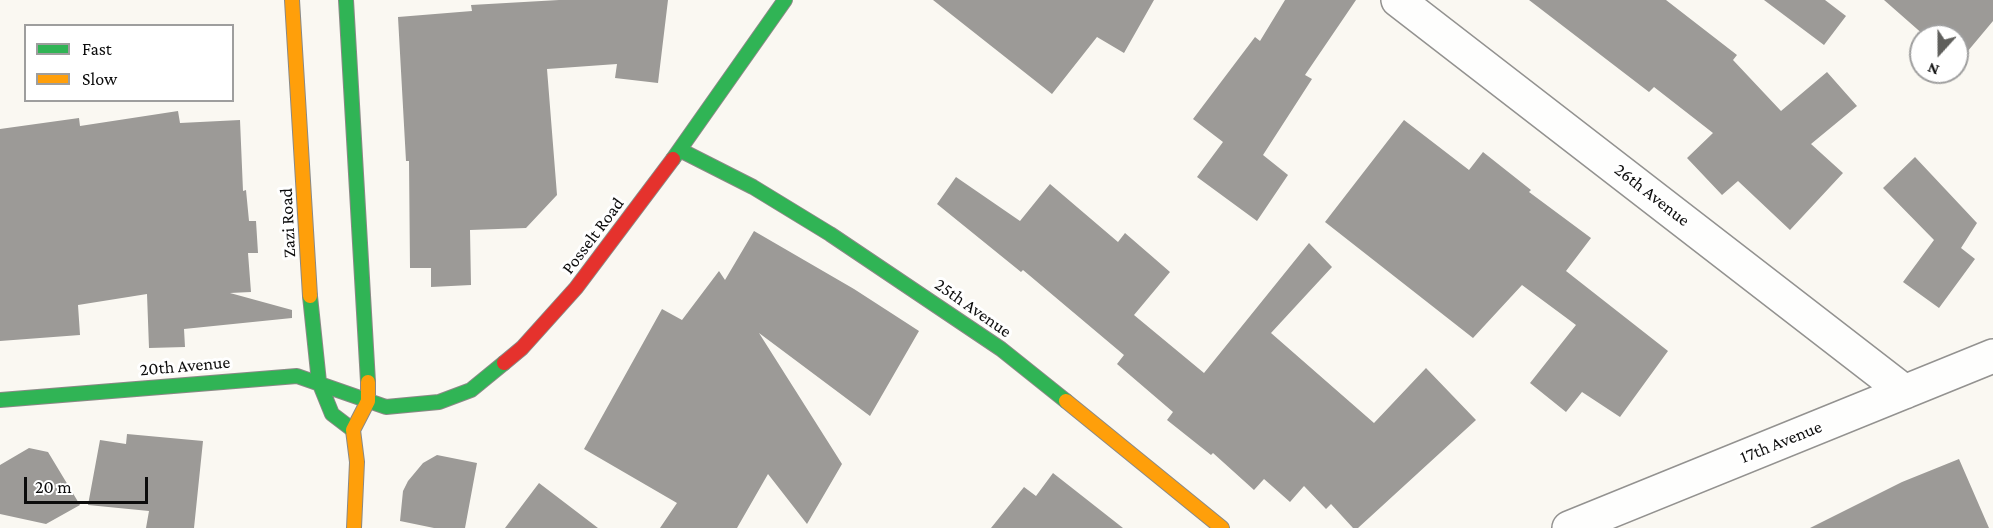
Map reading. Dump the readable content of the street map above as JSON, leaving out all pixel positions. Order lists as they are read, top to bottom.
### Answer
{
  "streets": {
    "street": [
      "26th Avenue",
      "Zazi Road",
      "Posselt Road",
      "25th Avenue",
      "20th Avenue",
      "17th Avenue"
    ]
  },
  "crossings": [
    ["26th Avenue", "17th Avenue"],
    ["Zazi Road", "20th Avenue"],
    ["Posselt Road", "25th Avenue"],
    ["Posselt Road", "20th Avenue"]
  ],
  "legend": ["Fast", "Slow"],
  "scale_bar": "20 m",
  "north": "bottom"
}
